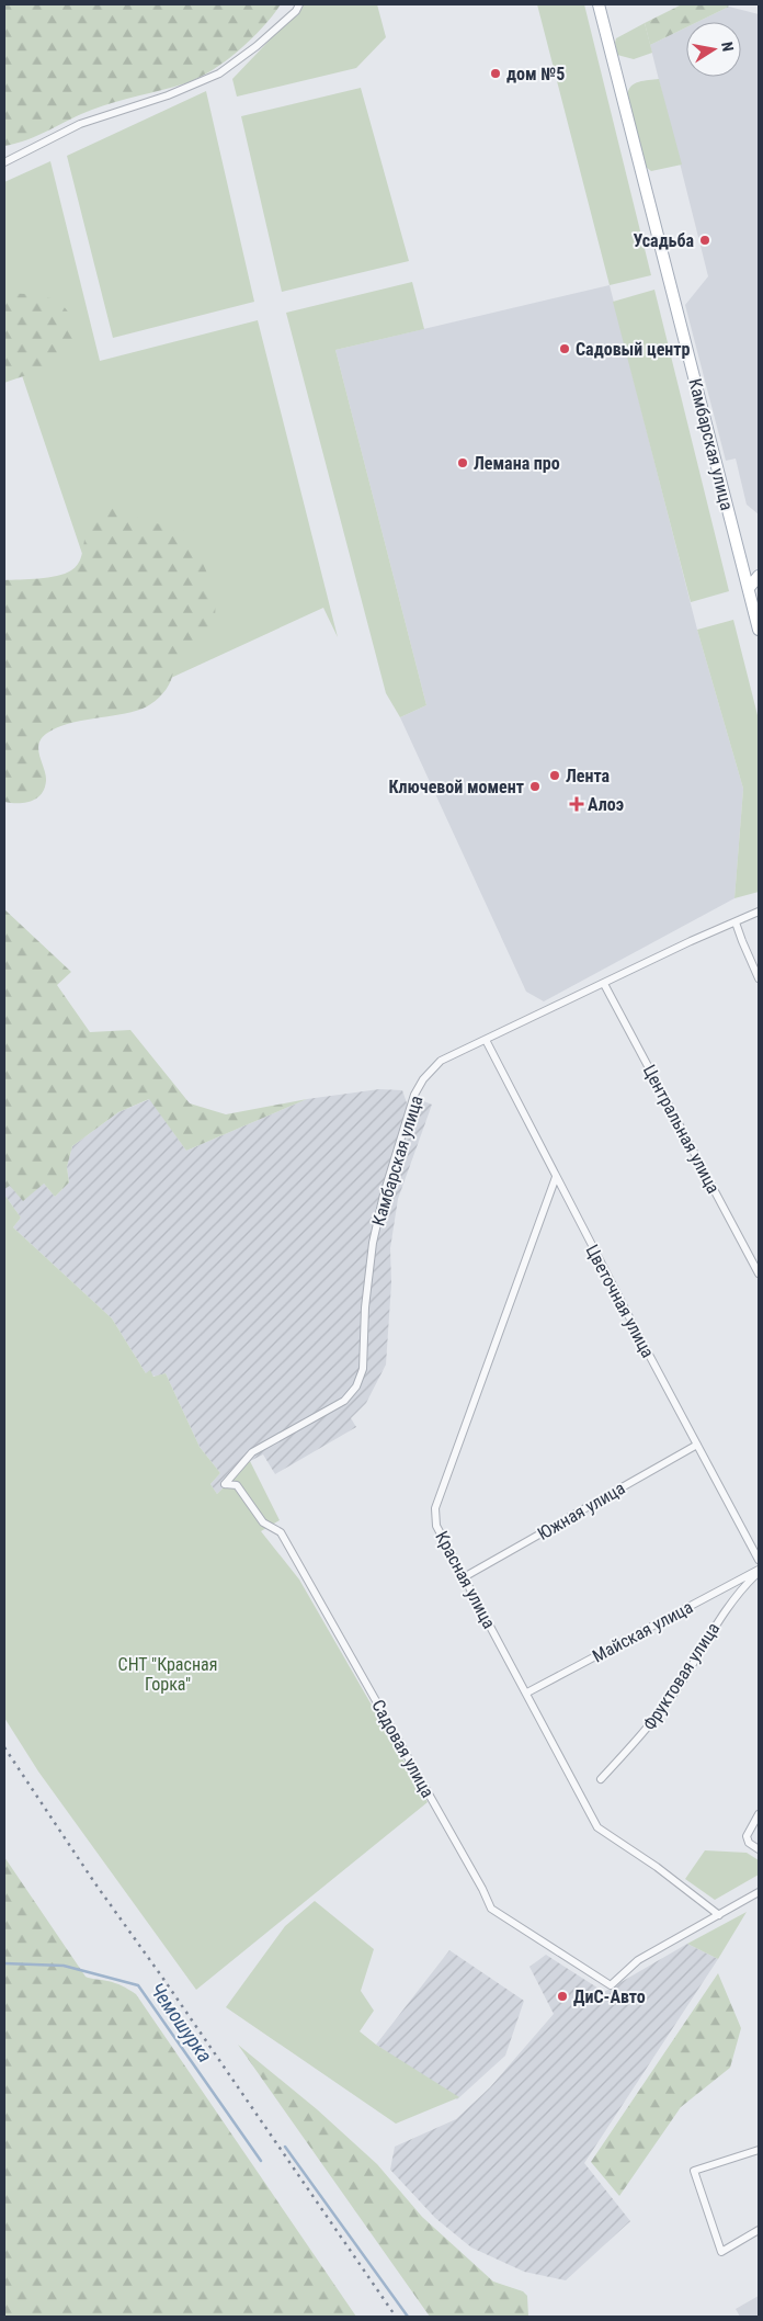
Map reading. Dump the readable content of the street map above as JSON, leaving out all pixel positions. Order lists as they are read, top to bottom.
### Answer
{
  "streets": {
    "main road": ["Камбарская улица"],
    "street": [
      "Центральная улица",
      "Цветочная улица",
      "Южная улица",
      "Красная улица",
      "Майская улица",
      "Фруктовая улица",
      "Садовая улица"
    ]
  },
  "crossings": [
    ["Камбарская улица", "Центральная улица"],
    ["Камбарская улица", "Цветочная улица"],
    ["Камбарская улица", "Садовая улица"],
    ["Цветочная улица", "Южная улица"],
    ["Цветочная улица", "Красная улица"],
    ["Южная улица", "Красная улица"],
    ["Красная улица", "Майская улица"],
    ["Красная улица", "Садовая улица"],
    ["Майская улица", "Фруктовая улица"]
  ],
  "water": ["Чемошурка"],
  "parks": ["СНТ \"Красная Горка\""],
  "places": {
    "other": [
      "дом №5",
      "Усадьба",
      "Садовый центр",
      "Лемана про",
      "Лента",
      "Ключевой момент",
      "ДиС-Авто"
    ],
    "health": ["Алоэ"]
  },
  "north": "right"
}
